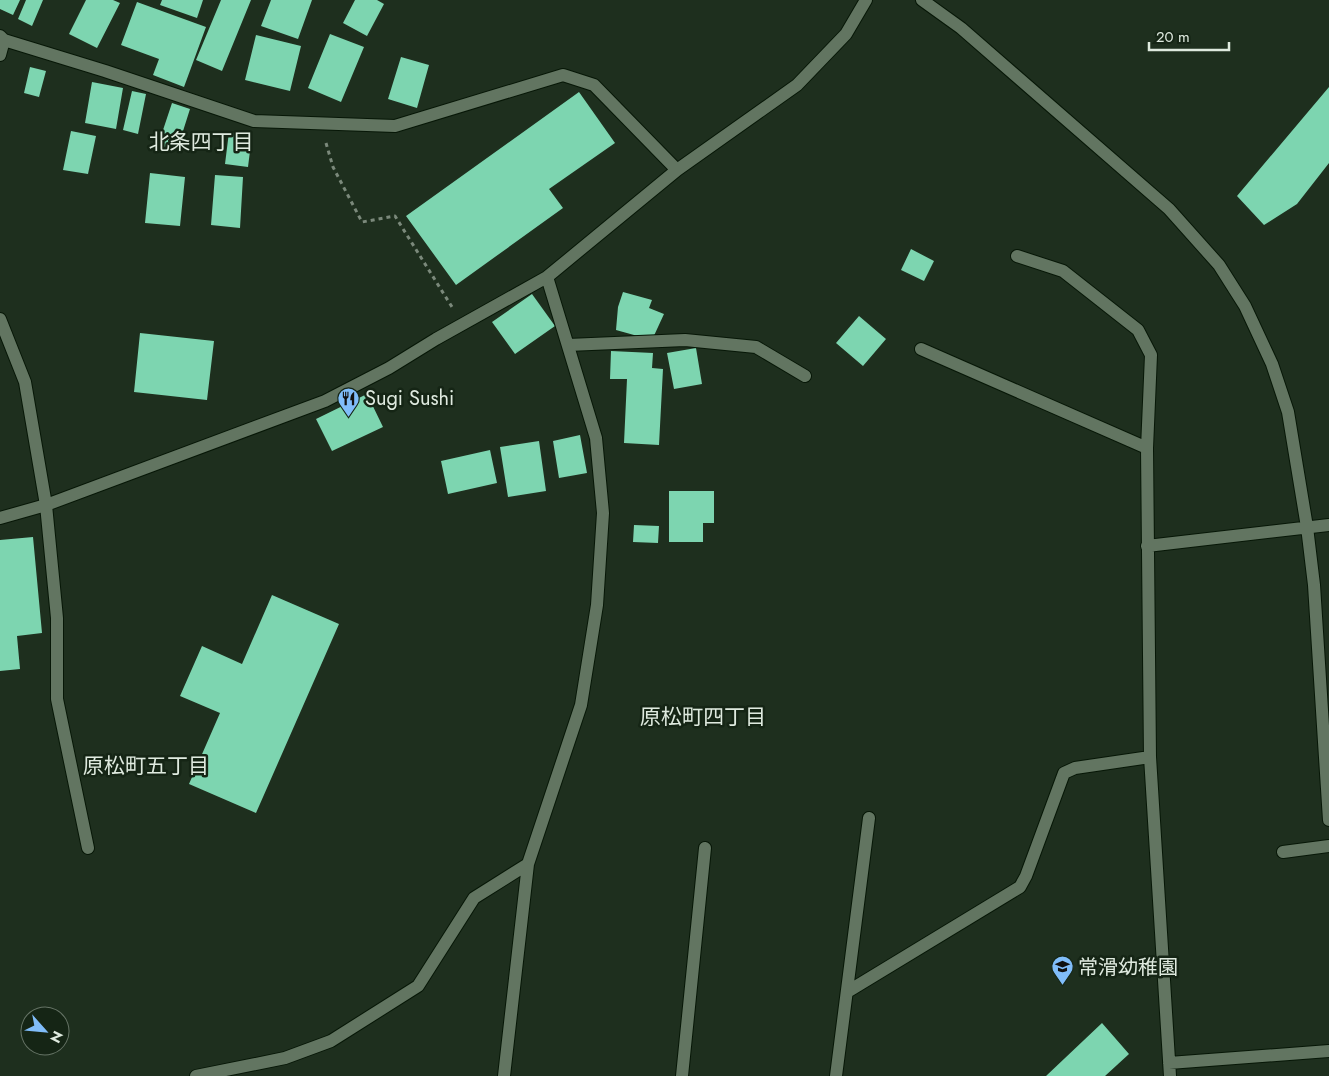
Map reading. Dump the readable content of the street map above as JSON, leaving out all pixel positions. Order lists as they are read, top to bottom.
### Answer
{
  "districts": ["北条四丁目", "原松町四丁目", "原松町五丁目"],
  "places": {
    "restaurant": ["Sugi Sushi"],
    "school or university": ["常滑幼稚園"]
  },
  "scale_bar": "20 m",
  "north": "bottom right"
}
